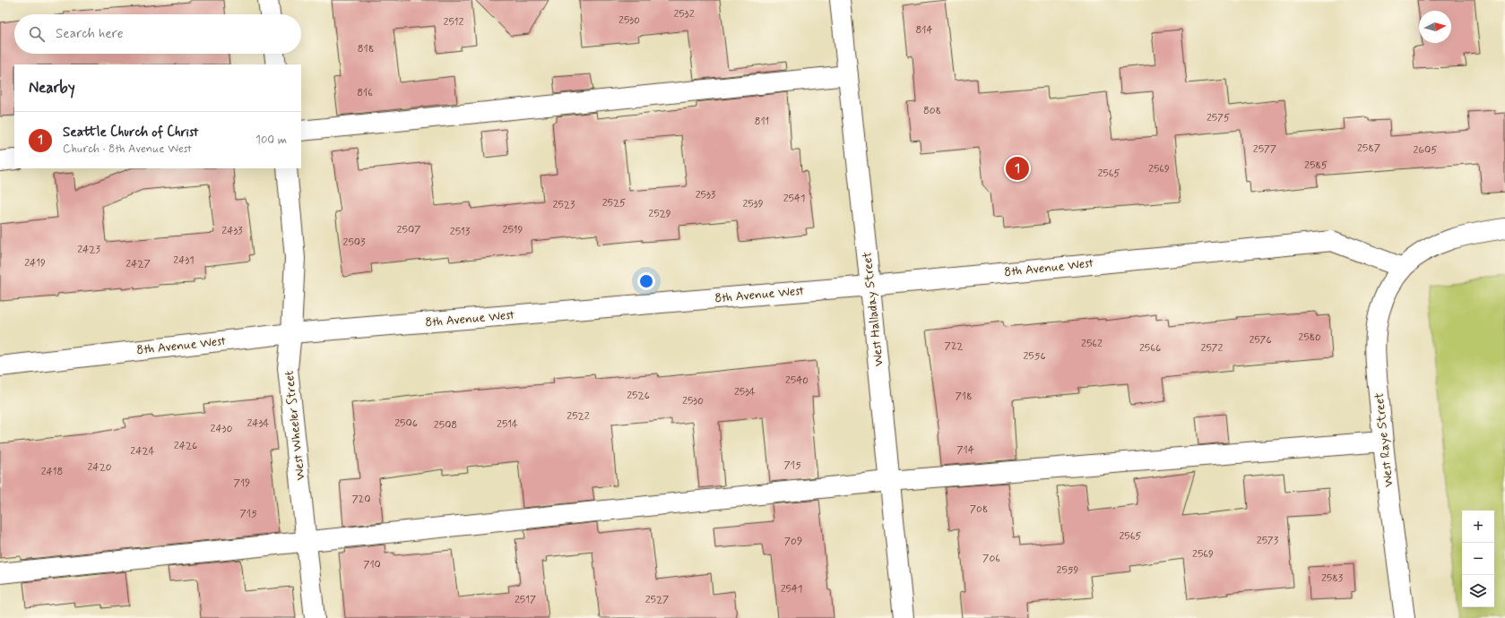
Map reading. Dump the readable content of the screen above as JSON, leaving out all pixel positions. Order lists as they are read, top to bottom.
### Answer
{
  "streets": {
    "street": [
      "8th Avenue West",
      "West Halladay Street",
      "West Wheeler Street",
      "West Raye Street"
    ]
  },
  "crossings": [
    ["8th Avenue West", "West Halladay Street"],
    ["8th Avenue West", "West Wheeler Street"],
    ["8th Avenue West", "West Raye Street"]
  ],
  "house_numbers": [
    "2532",
    "2530",
    "2512",
    "814",
    "818",
    "816",
    "808",
    "2575",
    "811",
    "2587",
    "2577",
    "2605",
    "2585",
    "2569",
    "2565",
    "2533",
    "2541",
    "2525",
    "2539",
    "2523",
    "2529",
    "2507",
    "2519",
    "2433",
    "2513",
    "2503",
    "2423",
    "2431",
    "2419",
    "2427",
    "2580",
    "2576",
    "2562",
    "722",
    "2566",
    "2572",
    "2556",
    "2540",
    "2534",
    "2526",
    "718",
    "2530",
    "2522",
    "2434",
    "2506",
    "2514",
    "2508",
    "2430",
    "2426",
    "714",
    "2424",
    "715",
    "2420",
    "2418",
    "719",
    "720",
    "708",
    "715",
    "2565",
    "2573",
    "709",
    "2569",
    "706",
    "710",
    "2559",
    "2583",
    "2541",
    "2517",
    "2527"
  ],
  "north": "right",
  "page": {
    "search": "Search here",
    "heading": "Nearby",
    "list": [
      {
        "mark": "1",
        "name": "Seattle Church of Christ",
        "note": "Church · 8th Avenue West",
        "value": "100 m"
      }
    ],
    "pins": "1",
    "map_buttons": ["+", "−"]
  }
}
